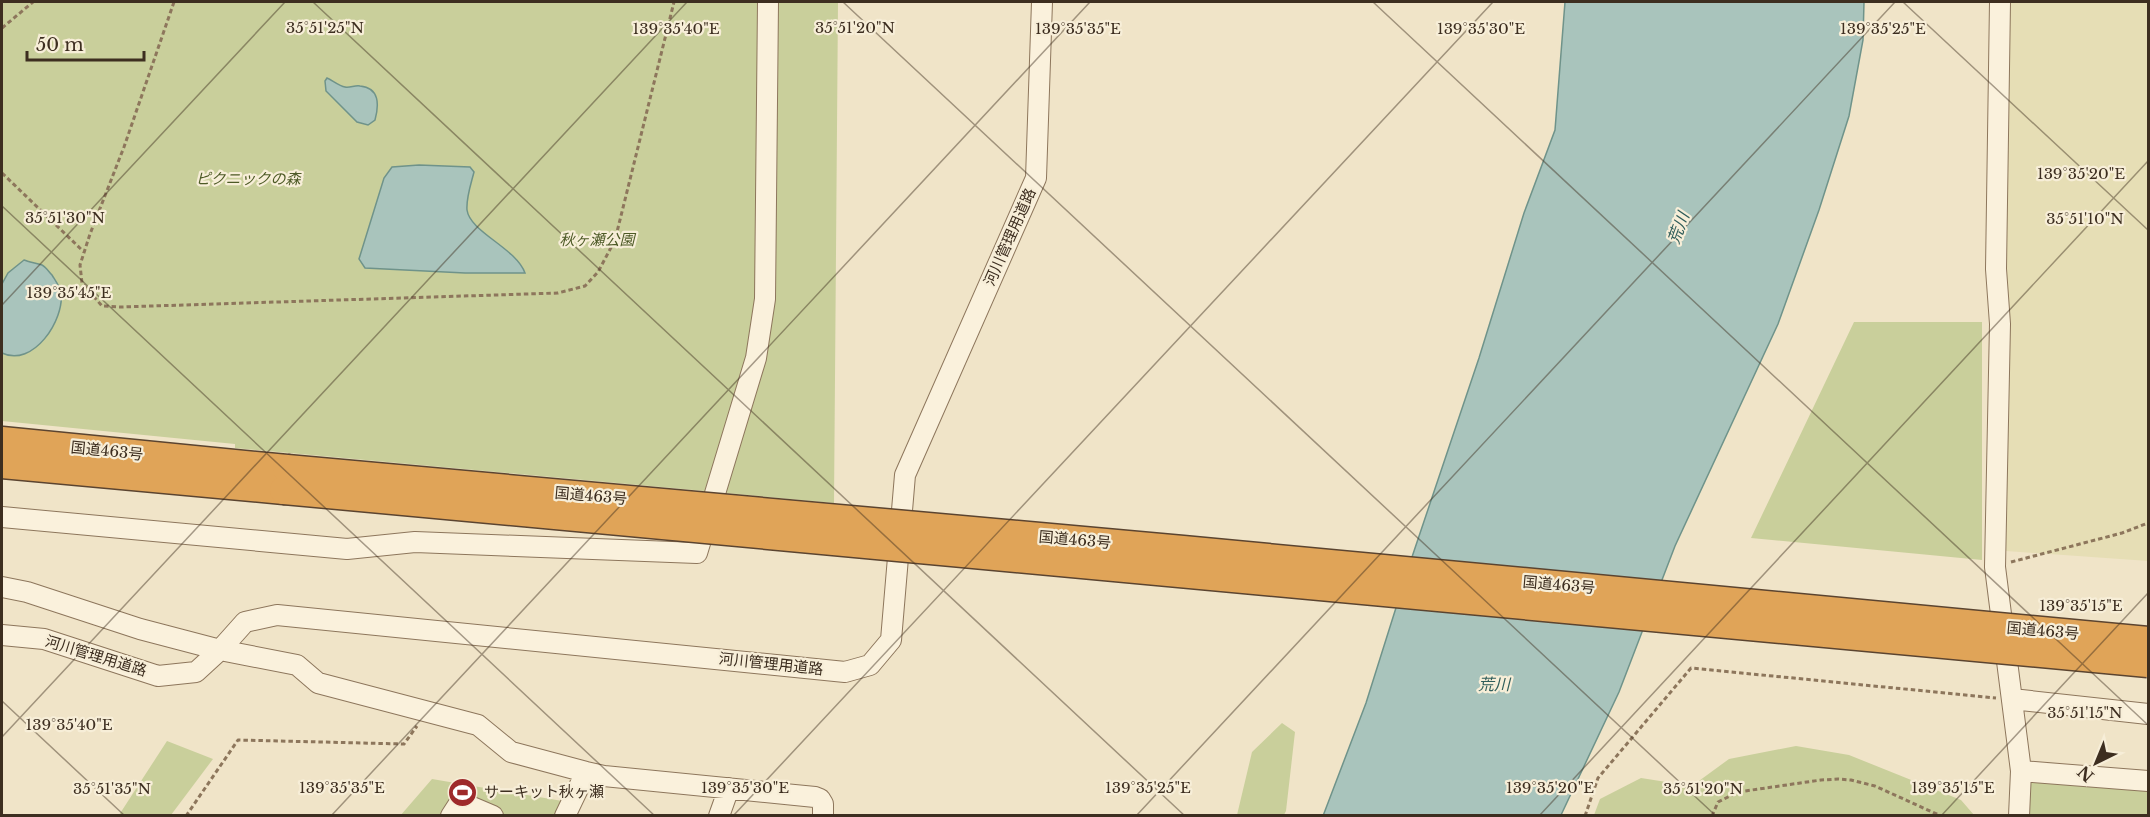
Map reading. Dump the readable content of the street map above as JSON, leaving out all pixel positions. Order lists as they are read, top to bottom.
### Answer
{
  "streets": {
    "highway": ["国道463号"],
    "street": ["河川管理用道路"]
  },
  "water": ["荒川"],
  "parks": ["ピクニックの森", "秋ヶ瀬公園"],
  "places": {
    "sports": ["サーキット秋ヶ瀬"]
  },
  "scale_bar": "50 m",
  "north": "bottom left",
  "coordinates": [
    "35°51'20\"N",
    "35°51'25\"N",
    "139°35'40\"E",
    "139°35'35\"E",
    "139°35'30\"E",
    "139°35'25\"E",
    "139°35'20\"E",
    "35°51'30\"N",
    "35°51'10\"N",
    "139°35'45\"E",
    "139°35'15\"E",
    "35°51'15\"N",
    "35°51'35\"N"
  ]
}
